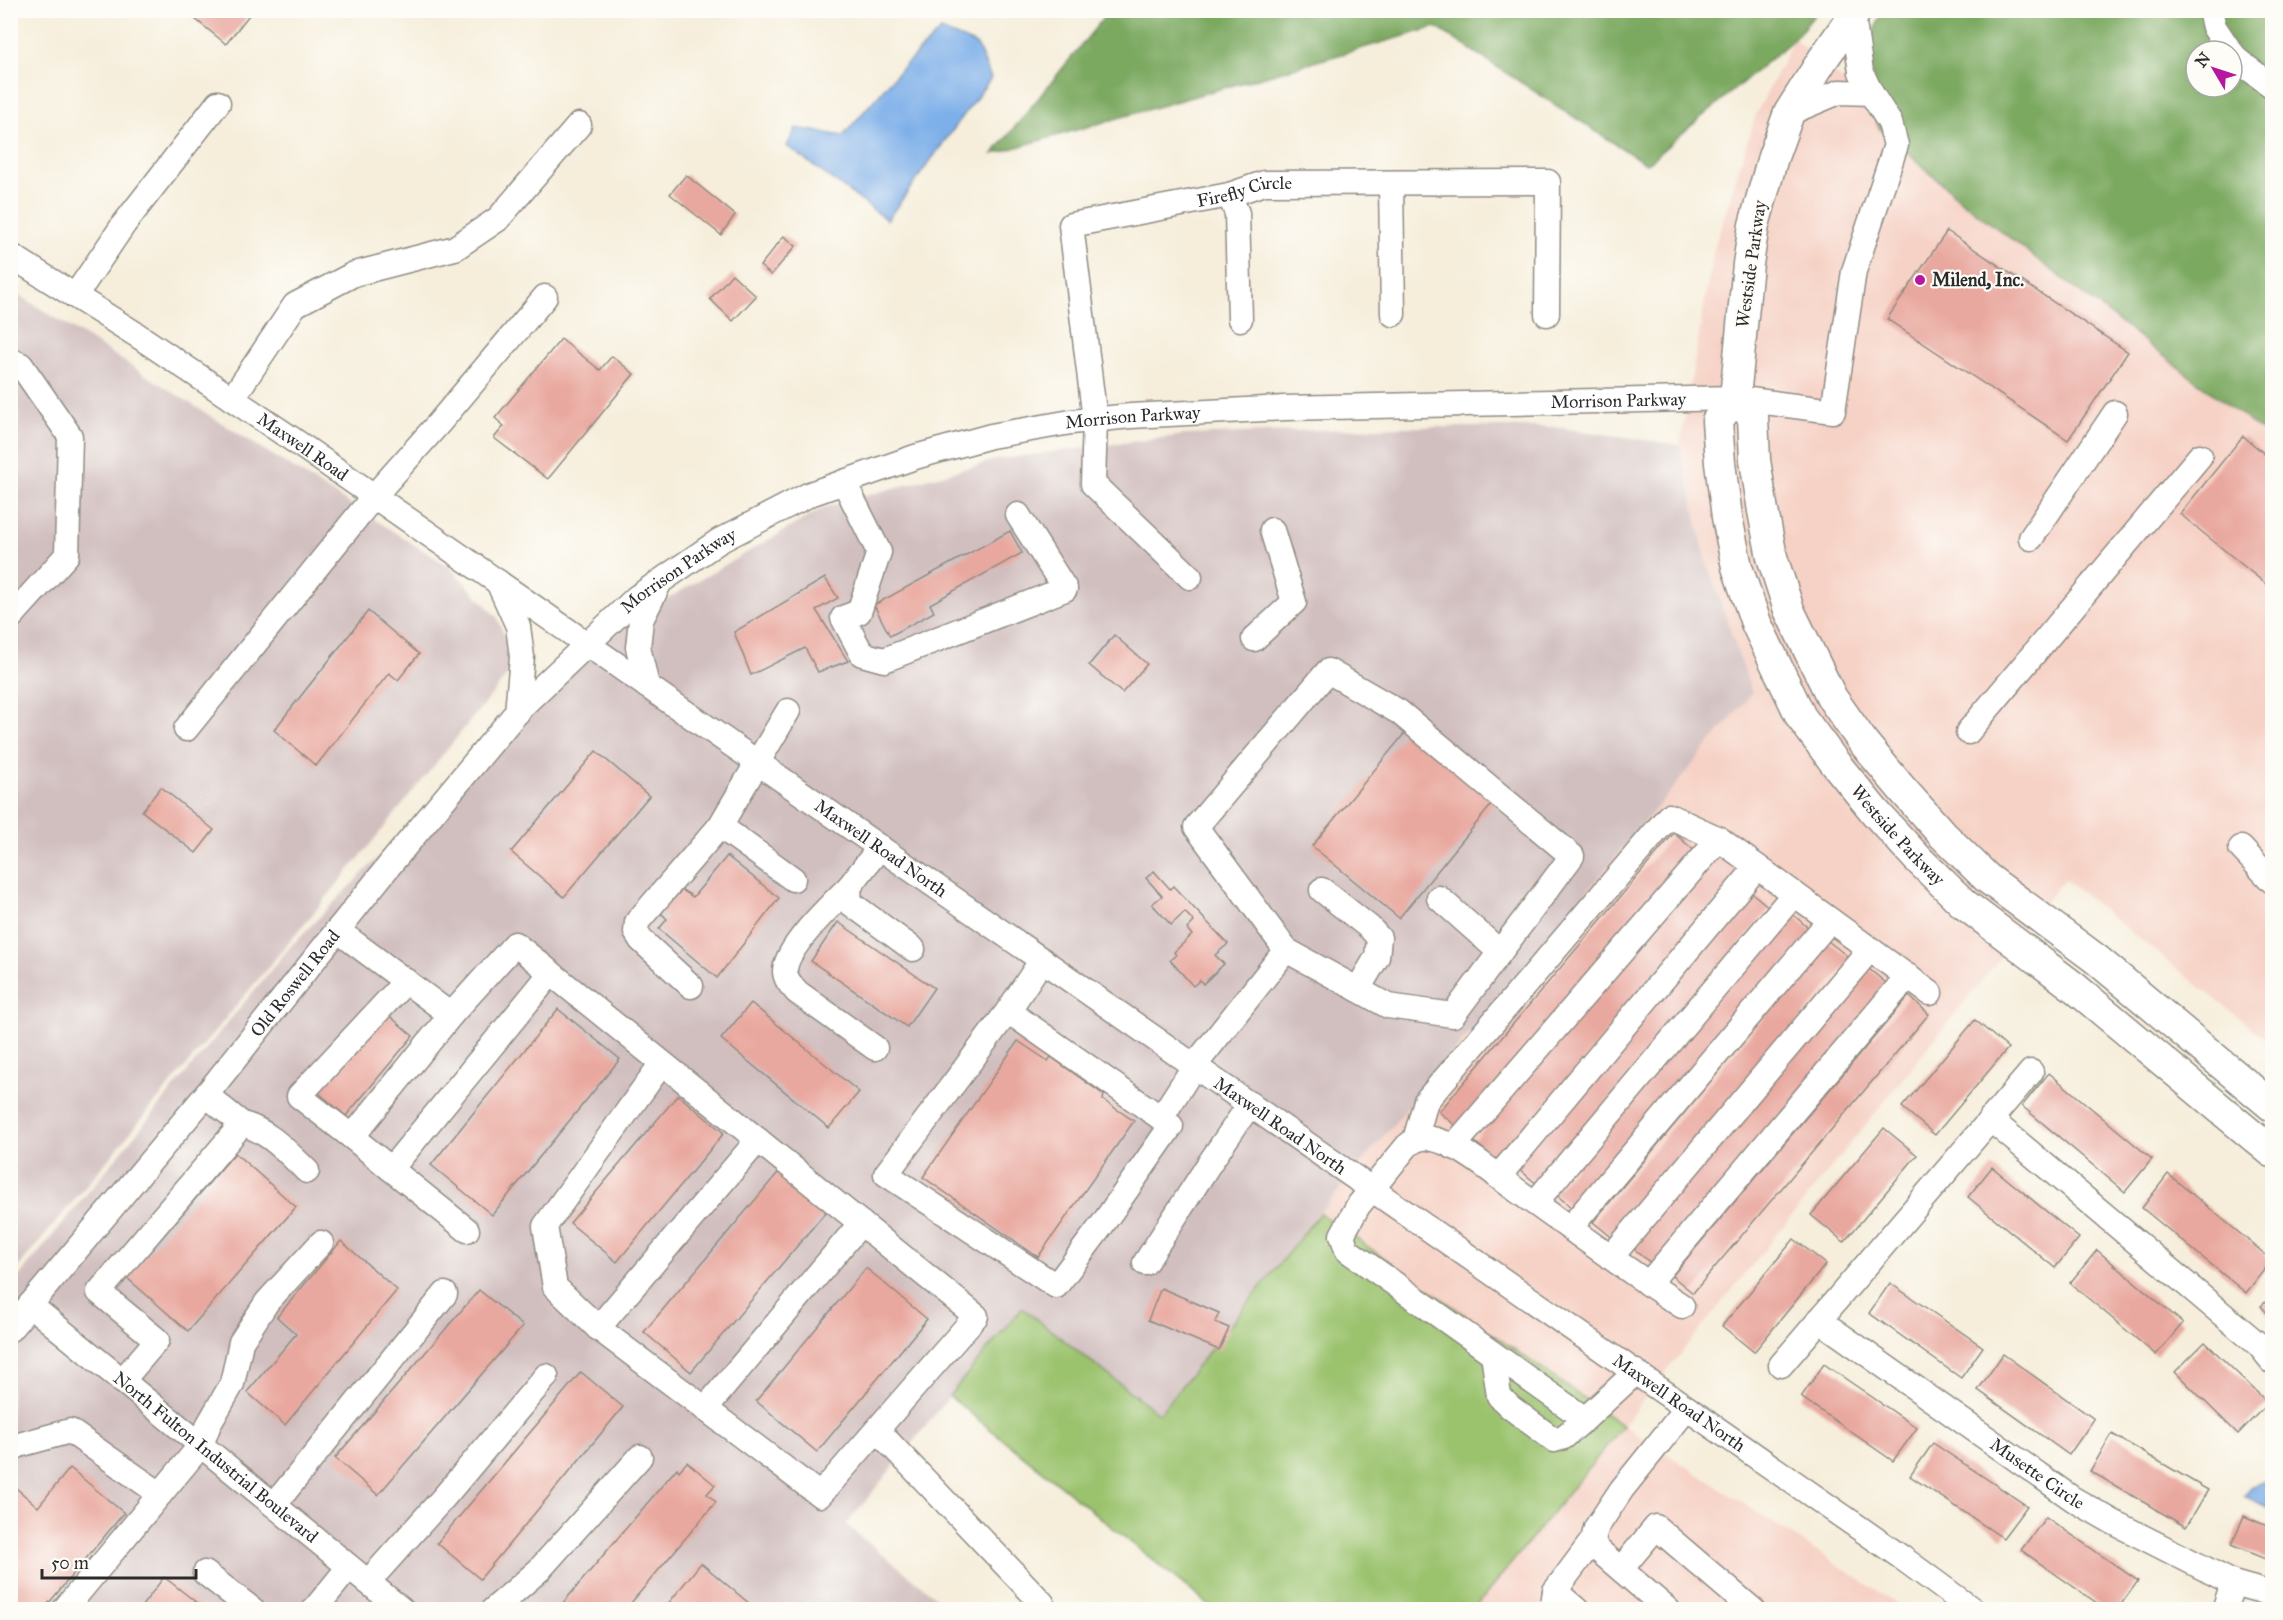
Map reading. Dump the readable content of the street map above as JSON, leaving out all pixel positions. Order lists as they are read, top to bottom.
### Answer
{
  "streets": {
    "main road": ["Westside Parkway"],
    "street": [
      "Firefly Circle",
      "Morrison Parkway",
      "Maxwell Road",
      "Maxwell Road North",
      "Old Roswell Road",
      "North Fulton Industrial Boulevard",
      "Musette Circle"
    ]
  },
  "crossings": [
    ["Firefly Circle", "Morrison Parkway"],
    ["Westside Parkway", "Morrison Parkway"],
    ["Morrison Parkway", "Maxwell Road"],
    ["Morrison Parkway", "Maxwell Road North"],
    ["Morrison Parkway", "Old Roswell Road"],
    ["Maxwell Road", "Maxwell Road North"],
    ["Maxwell Road", "Old Roswell Road"],
    ["Maxwell Road North", "Old Roswell Road"],
    ["Old Roswell Road", "North Fulton Industrial Boulevard"]
  ],
  "places": ["Milend, Inc."],
  "scale_bar": "50 m",
  "north": "top left"
}
